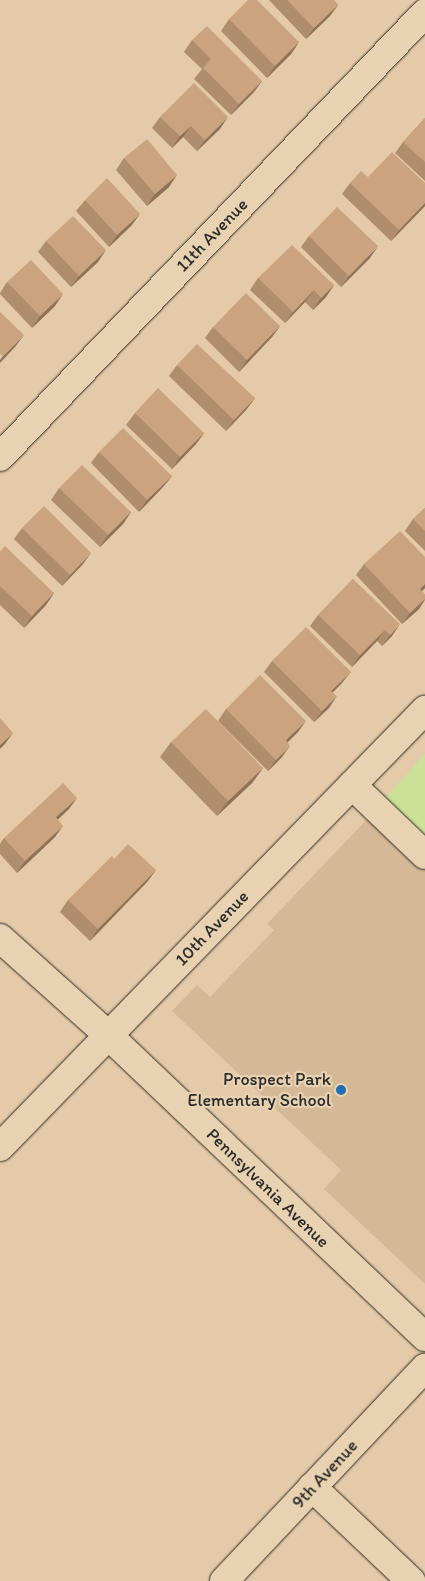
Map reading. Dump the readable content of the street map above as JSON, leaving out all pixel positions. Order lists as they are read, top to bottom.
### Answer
{
  "streets": {
    "street": [
      "11th Avenue",
      "10th Avenue",
      "Pennsylvania Avenue",
      "9th Avenue"
    ]
  },
  "crossings": [
    ["10th Avenue", "Pennsylvania Avenue"]
  ],
  "places": ["Prospect Park Elementary School"]
}
